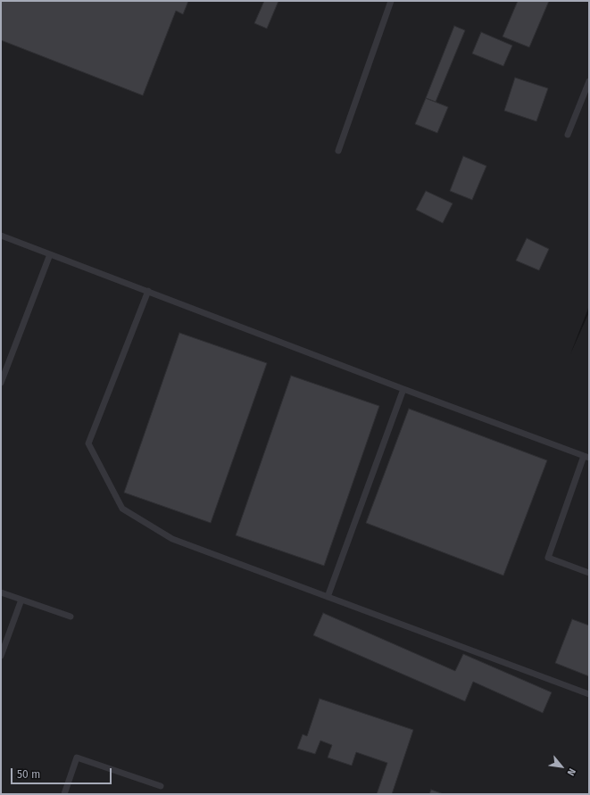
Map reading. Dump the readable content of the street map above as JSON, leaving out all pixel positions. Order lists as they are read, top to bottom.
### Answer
{
  "scale_bar": "50 m",
  "north": "bottom right"
}
